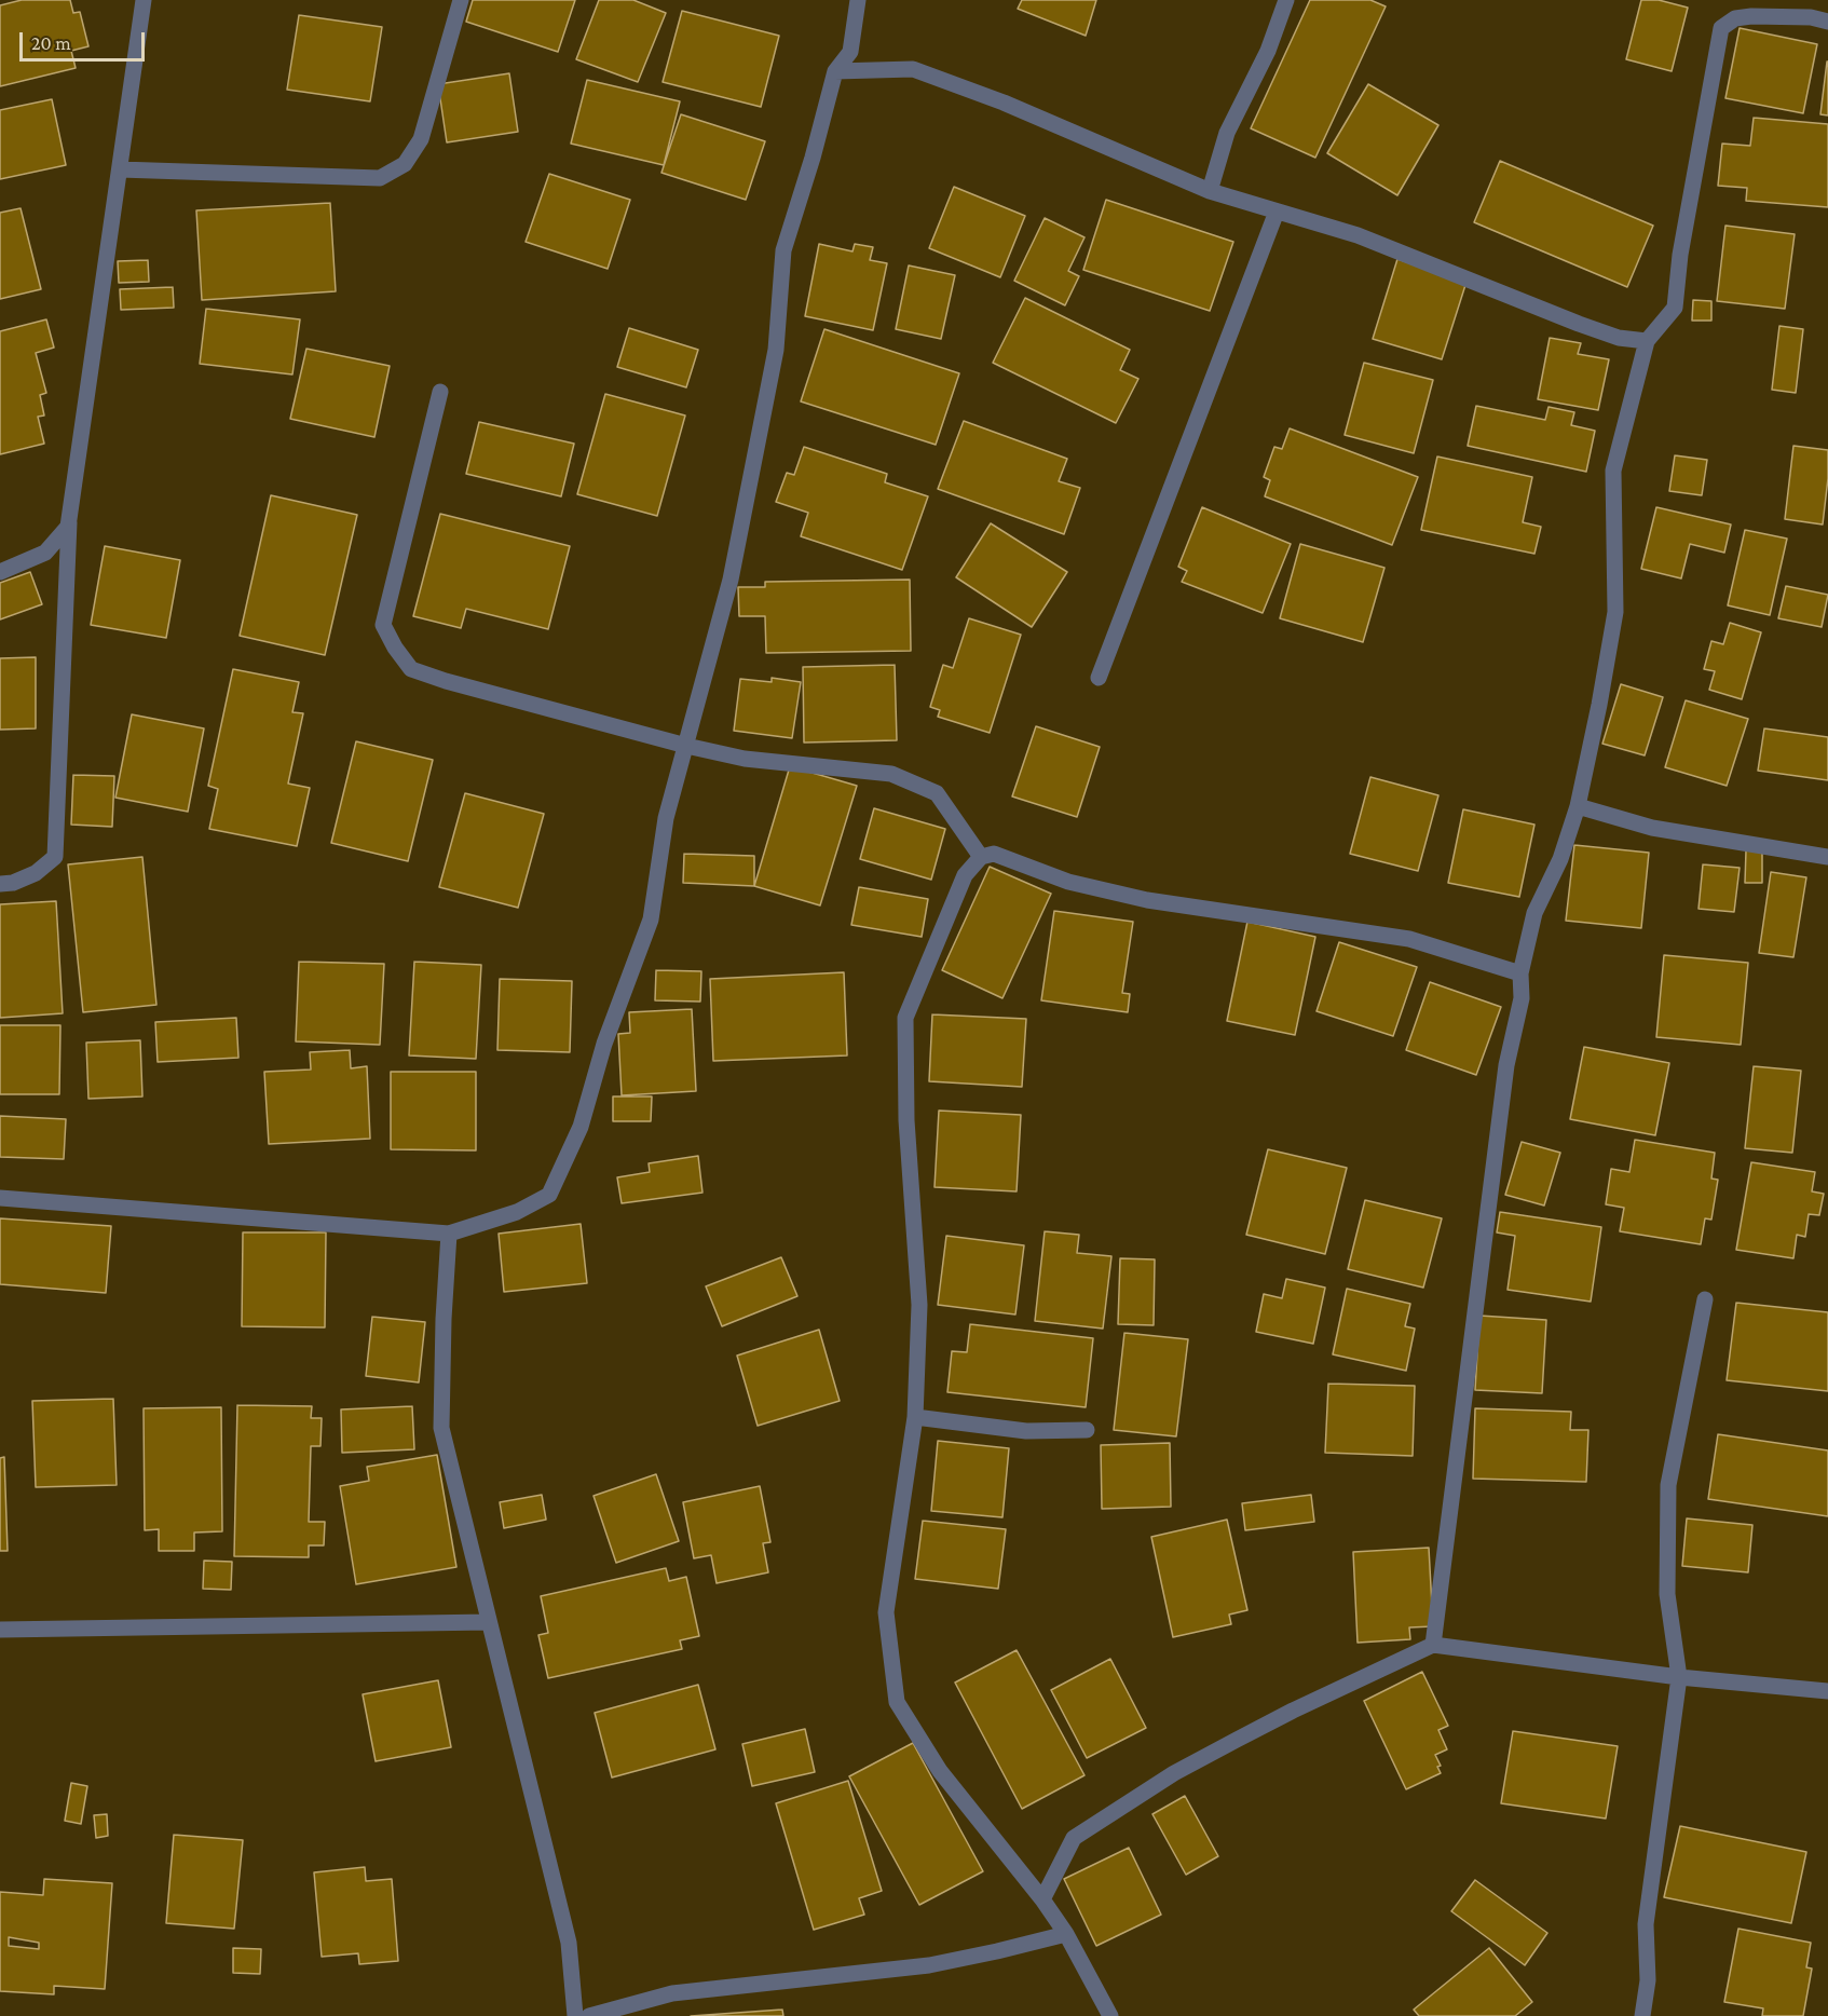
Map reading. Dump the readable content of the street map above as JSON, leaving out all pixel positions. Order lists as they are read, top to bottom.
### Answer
{
  "scale_bar": "20 m"
}
